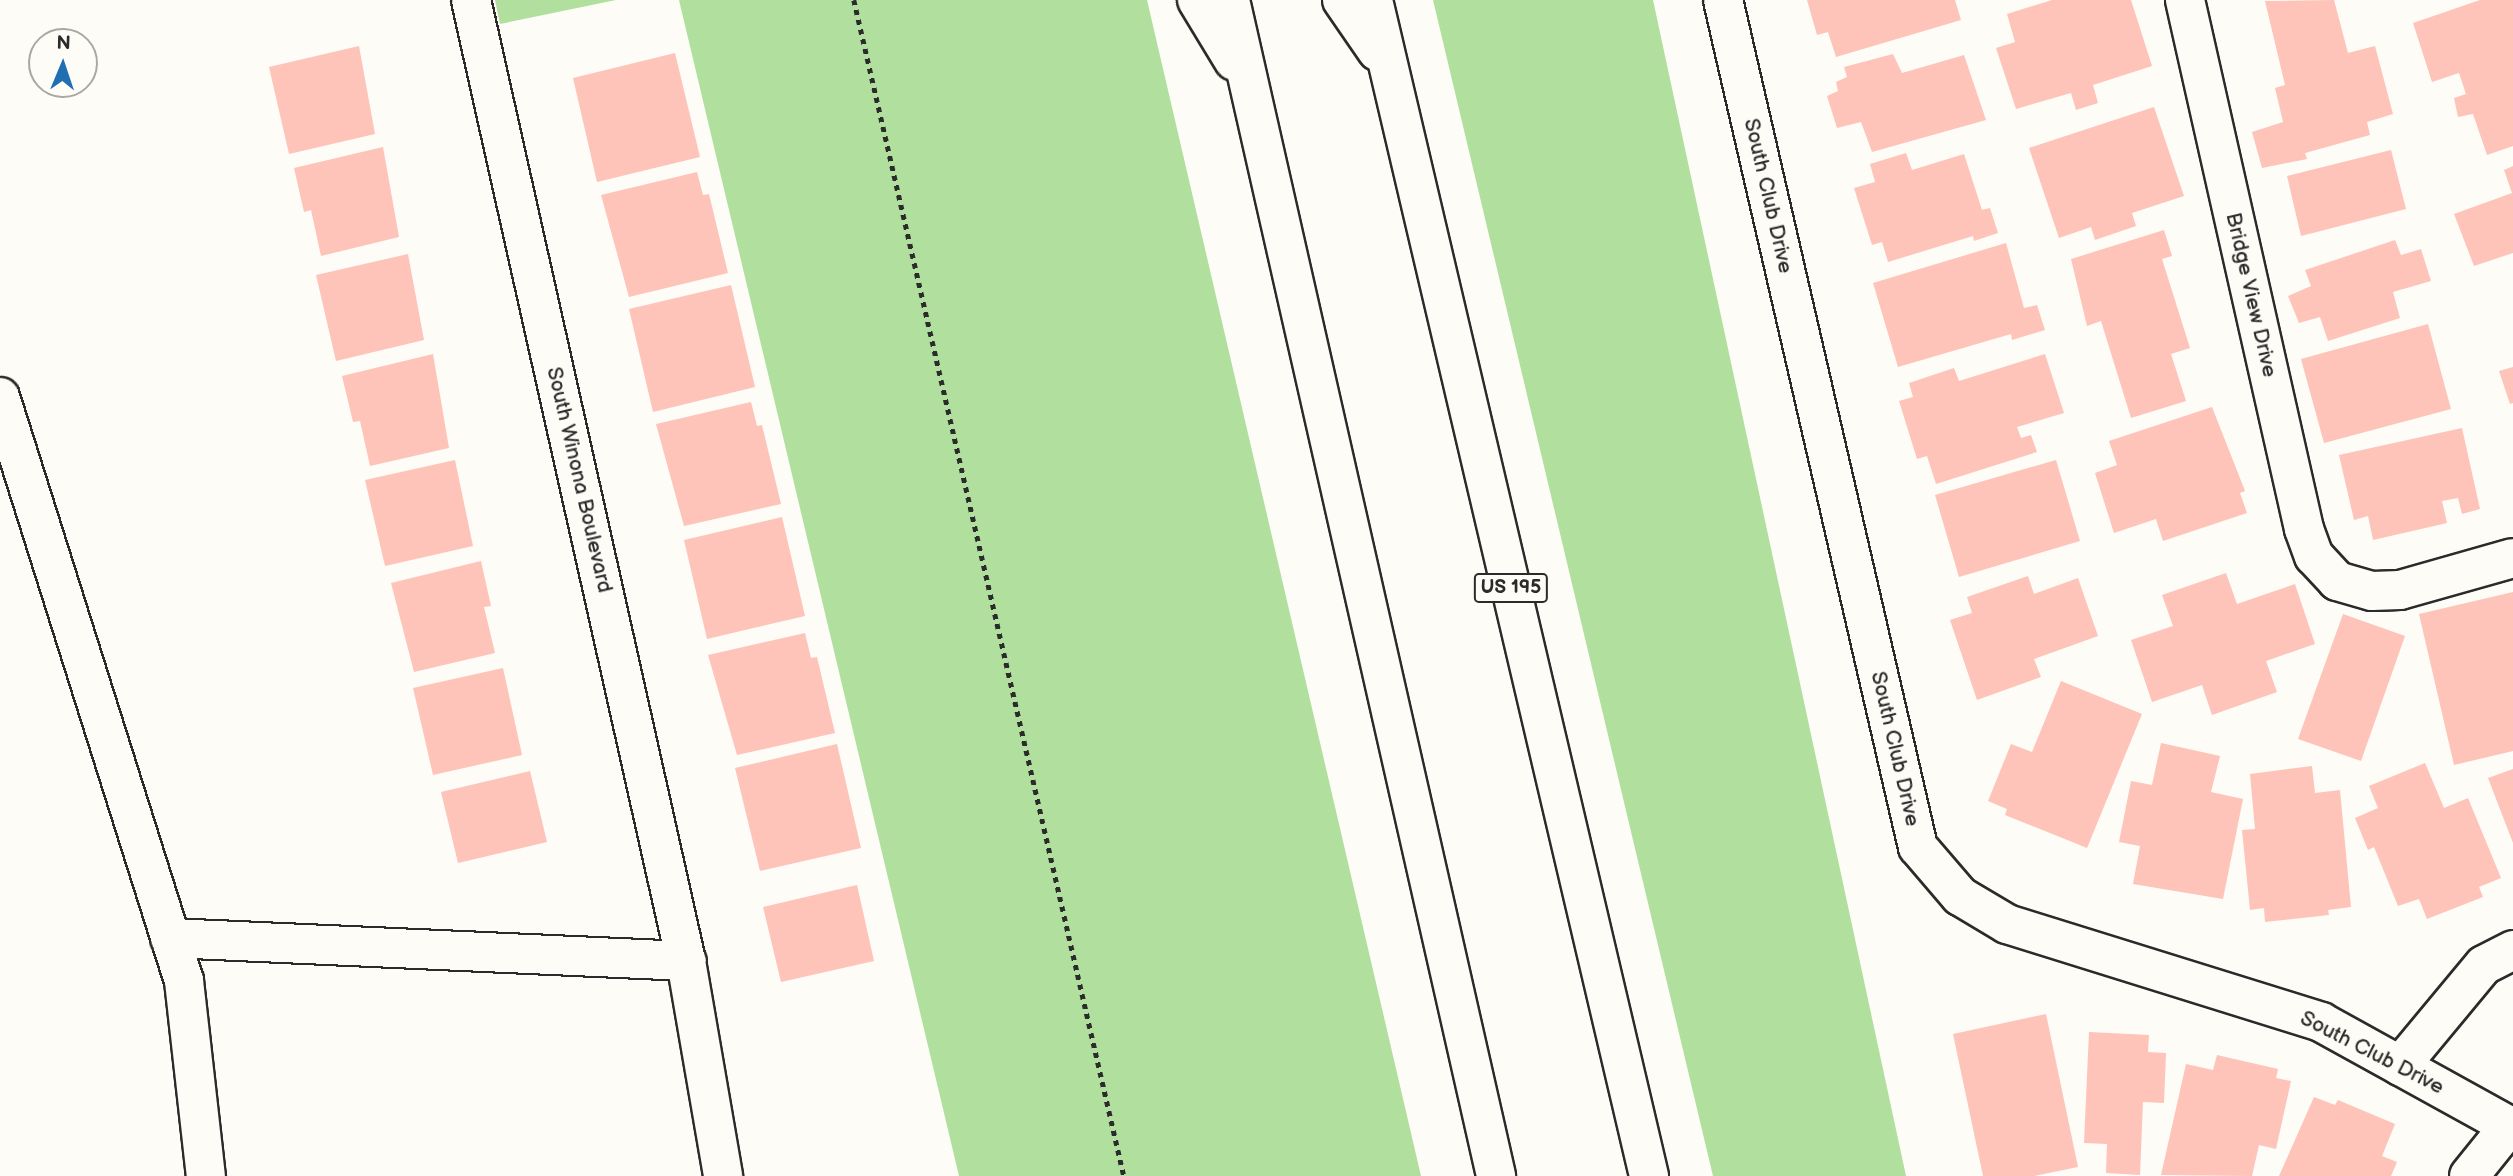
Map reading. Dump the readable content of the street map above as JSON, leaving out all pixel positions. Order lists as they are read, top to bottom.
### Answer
{
  "streets": {
    "main road": [
      "South Club Drive",
      "Bridge View Drive",
      "South Winona Boulevard",
      "US 195"
    ]
  },
  "north": "top"
}
